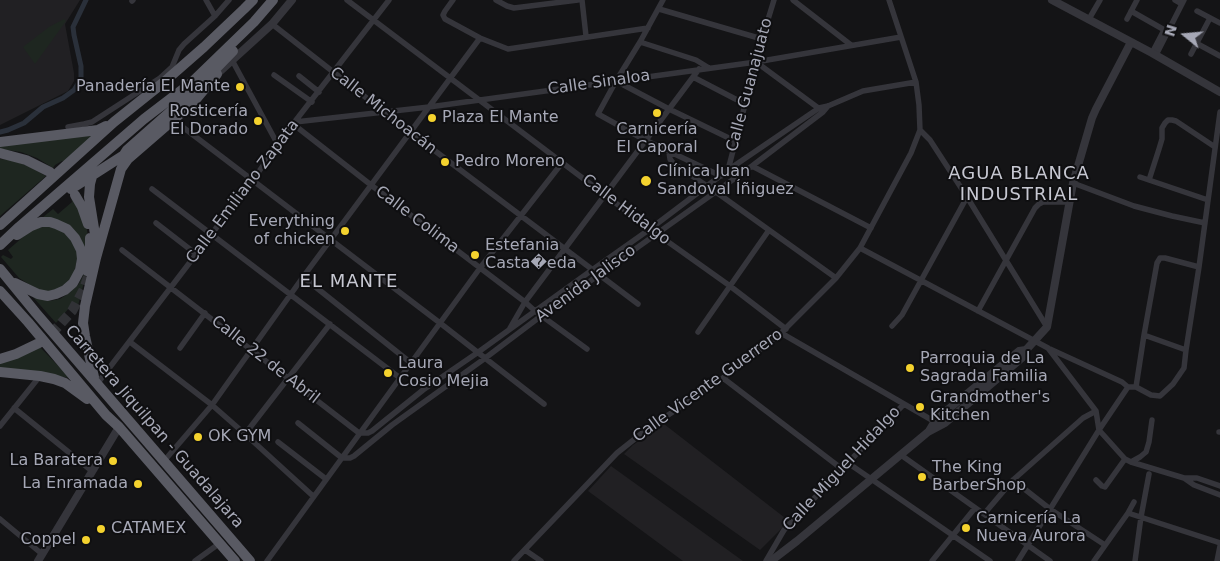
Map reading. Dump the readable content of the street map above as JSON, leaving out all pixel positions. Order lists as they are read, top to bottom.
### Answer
{
  "streets": {
    "highway": ["Carretera Jiquilpan - Guadalajara"],
    "street": [
      "Calle Sinaloa",
      "Calle Guanajuato",
      "Calle Michoacán",
      "Calle Emiliano Zapata",
      "Calle Hidalgo",
      "Calle Colima",
      "Avenida Jalisco",
      "Calle 22 de Abril",
      "Calle Vicente Guerrero",
      "Calle Miguel Hidalgo"
    ]
  },
  "crossings": [
    ["Calle Sinaloa", "Calle Guanajuato"],
    ["Calle Sinaloa", "Calle Michoacán"],
    ["Calle Sinaloa", "Calle Emiliano Zapata"],
    ["Calle Sinaloa", "Calle Hidalgo"],
    ["Calle Sinaloa", "Calle Colima"],
    ["Calle Sinaloa", "Calle Vicente Guerrero"],
    ["Calle Guanajuato", "Avenida Jalisco"],
    ["Calle Michoacán", "Calle Emiliano Zapata"],
    ["Calle Michoacán", "Avenida Jalisco"],
    ["Calle Emiliano Zapata", "Calle Hidalgo"],
    ["Calle Emiliano Zapata", "Calle Colima"],
    ["Calle Emiliano Zapata", "Calle 22 de Abril"],
    ["Calle Emiliano Zapata", "Carretera Jiquilpan - Guadalajara"],
    ["Calle Hidalgo", "Avenida Jalisco"],
    ["Calle Hidalgo", "Calle Vicente Guerrero"],
    ["Calle Hidalgo", "Calle Miguel Hidalgo"],
    ["Calle Colima", "Avenida Jalisco"],
    ["Avenida Jalisco", "Calle 22 de Abril"],
    ["Avenida Jalisco", "Calle Vicente Guerrero"]
  ],
  "districts": ["AGUA BLANCA INDUSTRIAL", "EL MANTE"],
  "places": [
    "Panadería El Mante",
    "Carnicería El Caporal",
    "Plaza El Mante",
    "Rosticería El Dorado",
    "Pedro Moreno",
    "Clínica Juan Sandoval Íñiguez",
    "Everything of chicken",
    "Estefania Casta�eda",
    "Parroquia de La Sagrada Familia",
    "Laura Cosio Mejia",
    "Grandmother's Kitchen",
    "OK GYM",
    "La Baratera",
    "The King BarberShop",
    "La Enramada",
    "Carnicería La Nueva Aurora",
    "CATAMEX",
    "Coppel"
  ],
  "north": "left"
}
